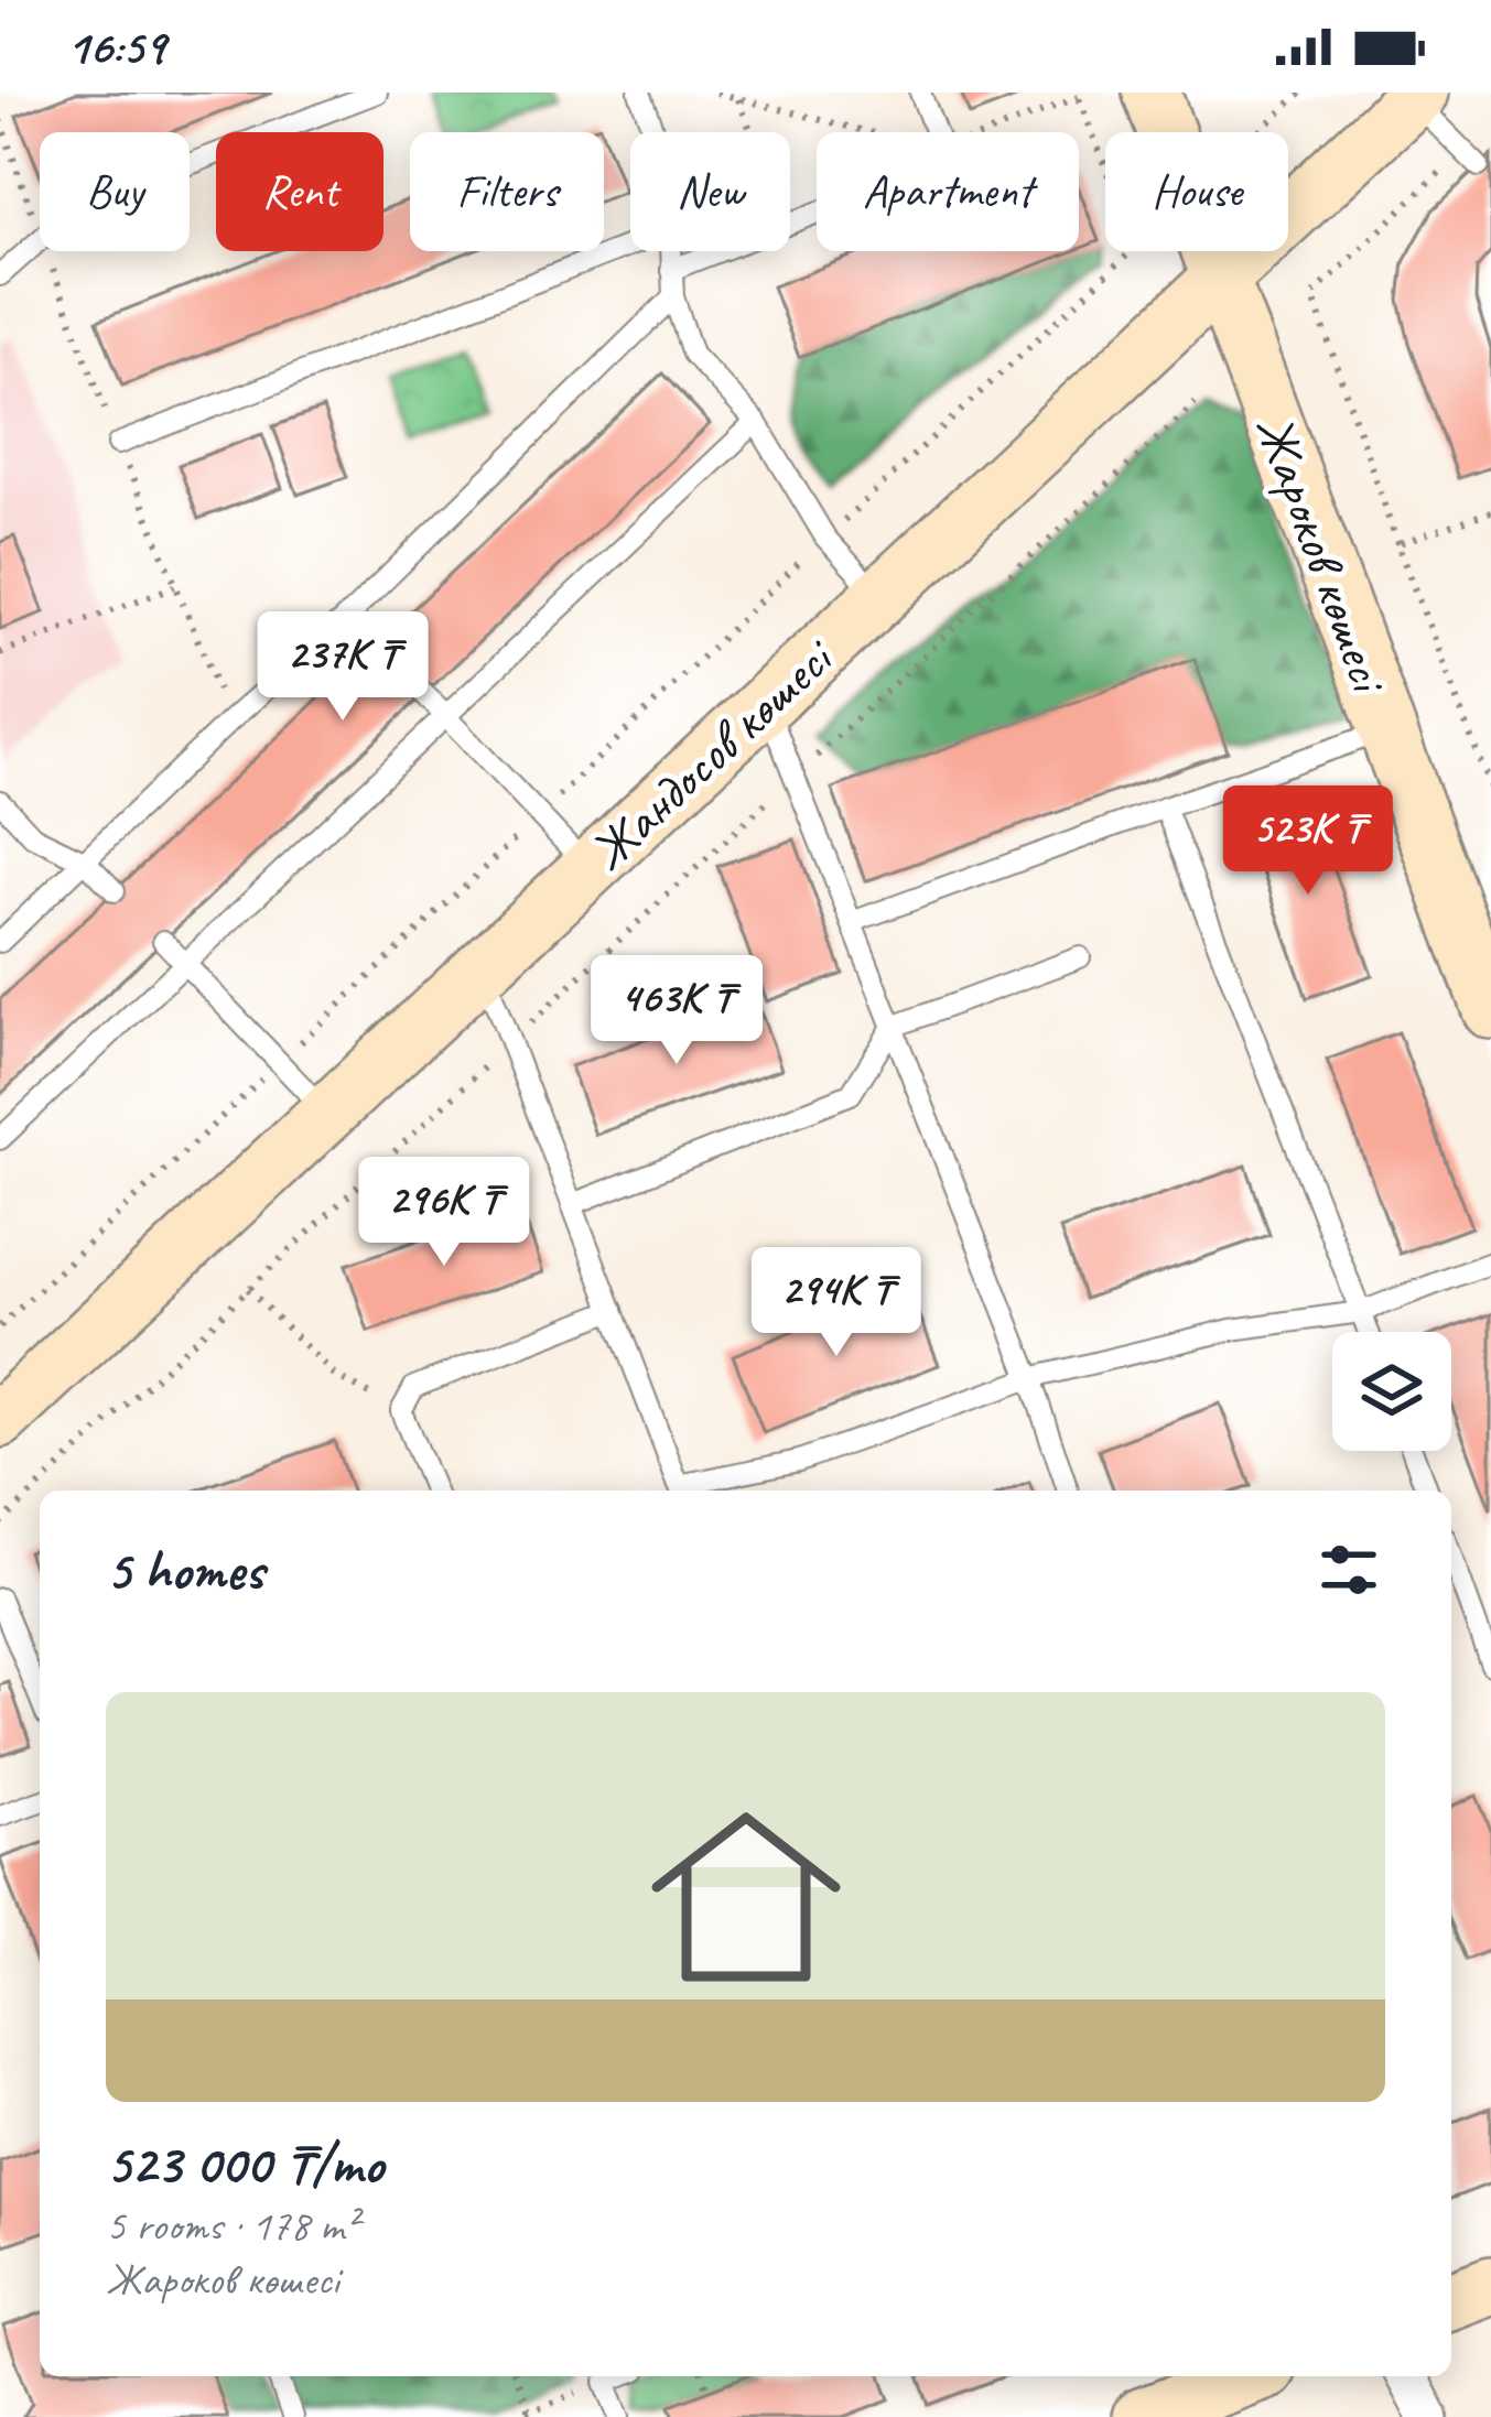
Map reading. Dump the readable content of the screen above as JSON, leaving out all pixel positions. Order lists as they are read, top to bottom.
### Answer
{
  "streets": {
    "main road": ["Жароков көшесі", "Жандосов көшесі"]
  },
  "crossings": [
    ["Жароков көшесі", "Жандосов көшесі"]
  ],
  "page": {
    "status": "16:59",
    "chip": [
      "Buy",
      "Rent",
      "Filters",
      "New",
      "Apartment",
      "House"
    ],
    "price": [
      "237K ₸",
      "523K ₸",
      "463K ₸",
      "296K ₸",
      "294K ₸"
    ],
    "heading": "5 homes",
    "list": [
      {
        "name": "523 000 ₸/mo",
        "note": "5 rooms · 178 m² · Жароков көшесі"
      }
    ]
  }
}
